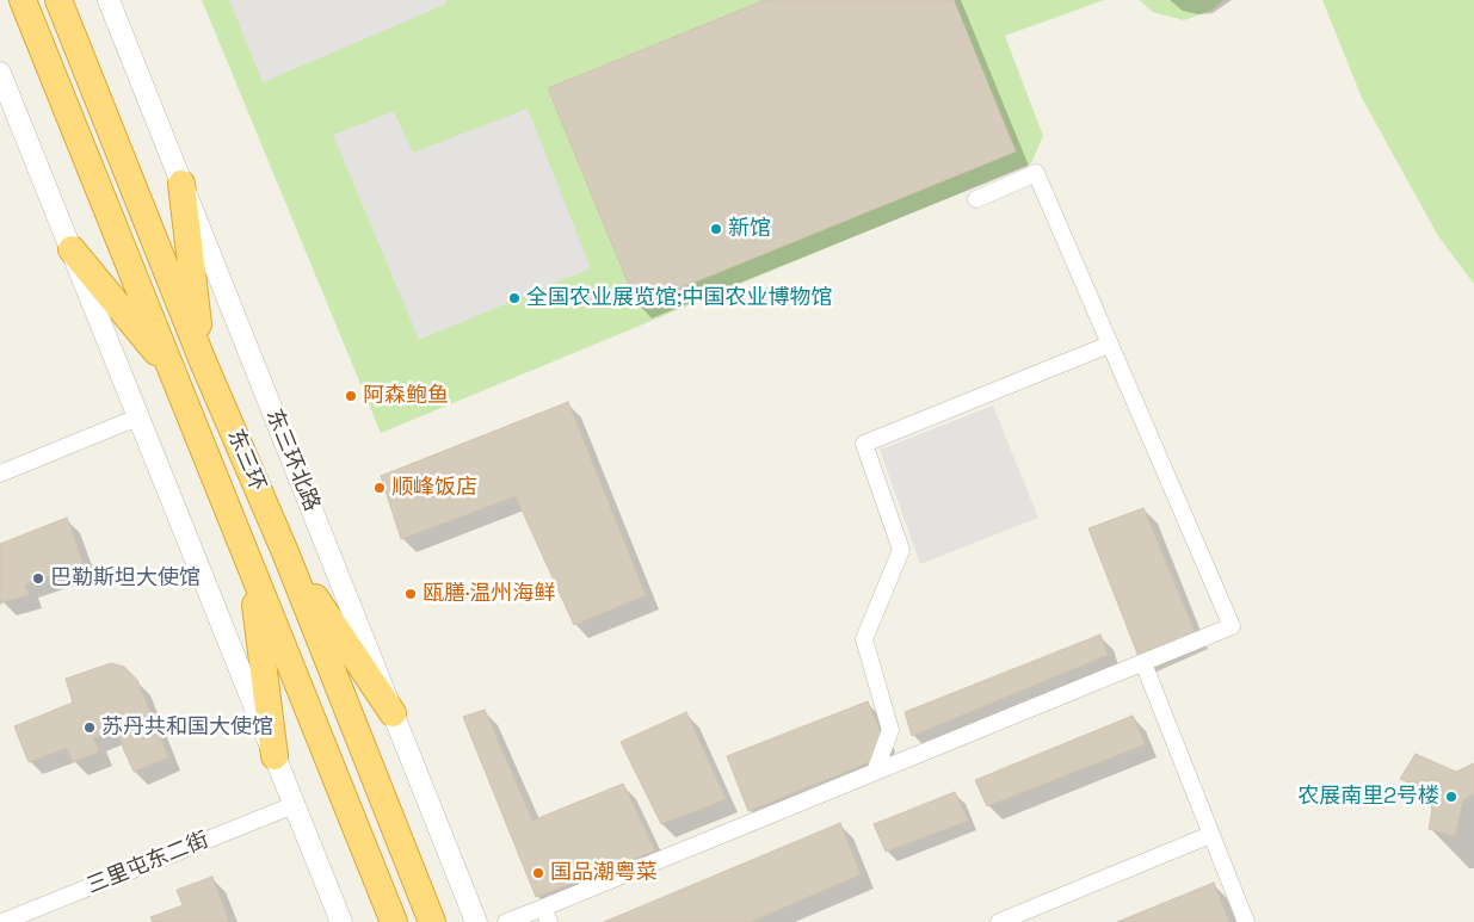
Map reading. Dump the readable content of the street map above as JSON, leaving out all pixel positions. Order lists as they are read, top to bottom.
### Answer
{
  "streets": {
    "highway": ["东三环"],
    "street": ["东三环北路", "三里屯东二街"]
  },
  "places": [
    "新馆",
    "全国农业展览馆;中国农业博物馆",
    "阿森鲍鱼",
    "顺峰饭店",
    "巴勒斯坦大使馆",
    "瓯膳·温州海鲜",
    "苏丹共和国大使馆",
    "农展南里2号楼",
    "国品潮粤菜"
  ]
}
